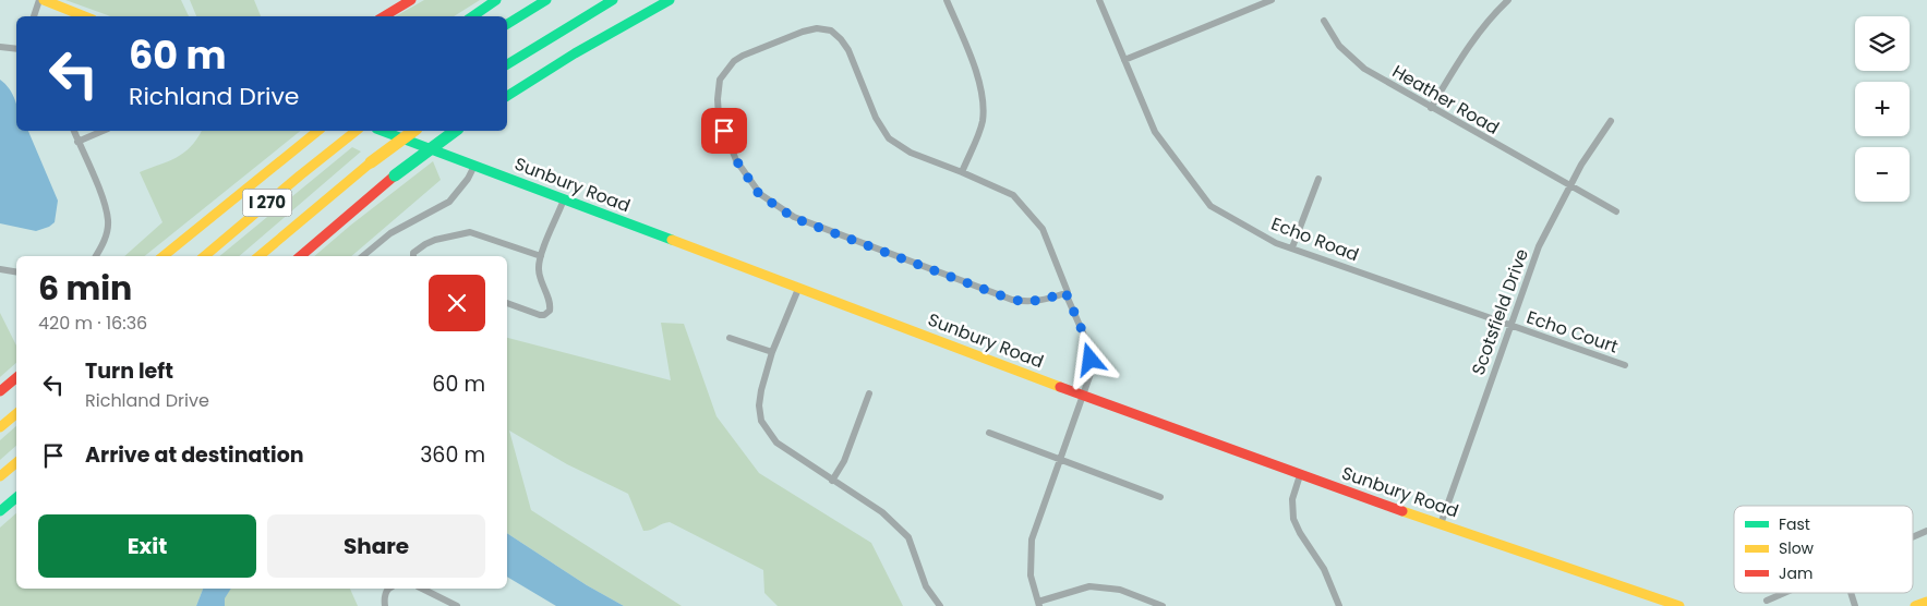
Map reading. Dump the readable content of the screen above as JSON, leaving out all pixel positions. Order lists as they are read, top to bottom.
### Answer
{
  "streets": {
    "main road": ["Sunbury Road", "I 270"],
    "street": [
      "Heather Road",
      "Echo Road",
      "Scotsfield Drive",
      "Echo Court"
    ]
  },
  "crossings": [
    ["Heather Road", "Scotsfield Drive"],
    ["Sunbury Road", "Scotsfield Drive"],
    ["Echo Road", "Scotsfield Drive"],
    ["Echo Road", "Echo Court"],
    ["Scotsfield Drive", "Echo Court"]
  ],
  "legend": ["Fast", "Slow", "Jam"],
  "page": {
    "map_buttons": ["+", "−"],
    "turn": ["60 m", "Richland Drive"],
    "heading": ["6 min", "420 m · 16:36"],
    "list": [
      {
        "name": "Turn left",
        "note": "Richland Drive",
        "value": "60 m"
      },
      {
        "name": "Arrive at destination",
        "value": "360 m"
      }
    ],
    "buttons": ["Exit", "Share"]
  }
}
